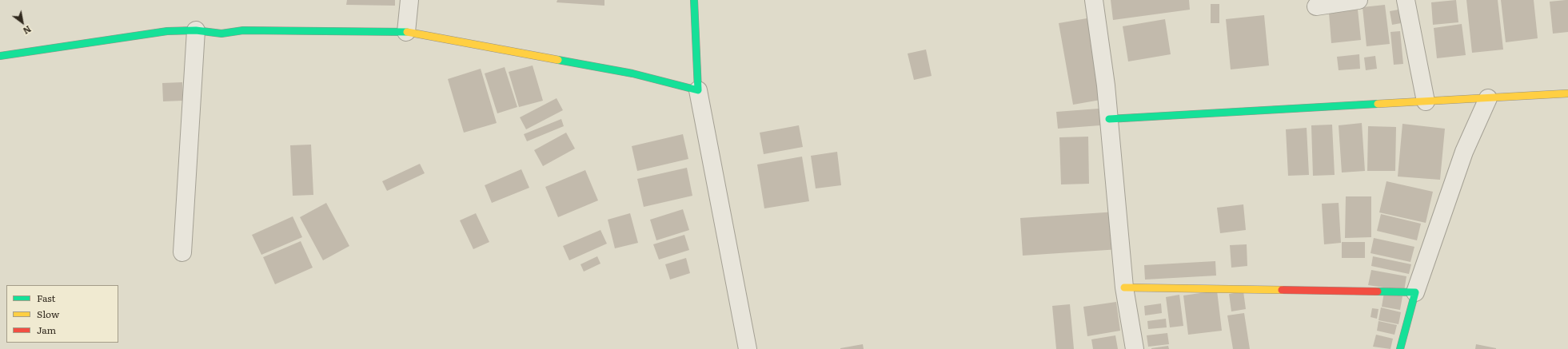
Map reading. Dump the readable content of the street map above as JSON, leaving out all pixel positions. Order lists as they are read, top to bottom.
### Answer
{
  "legend": ["Fast", "Slow", "Jam"],
  "north": "bottom right"
}
